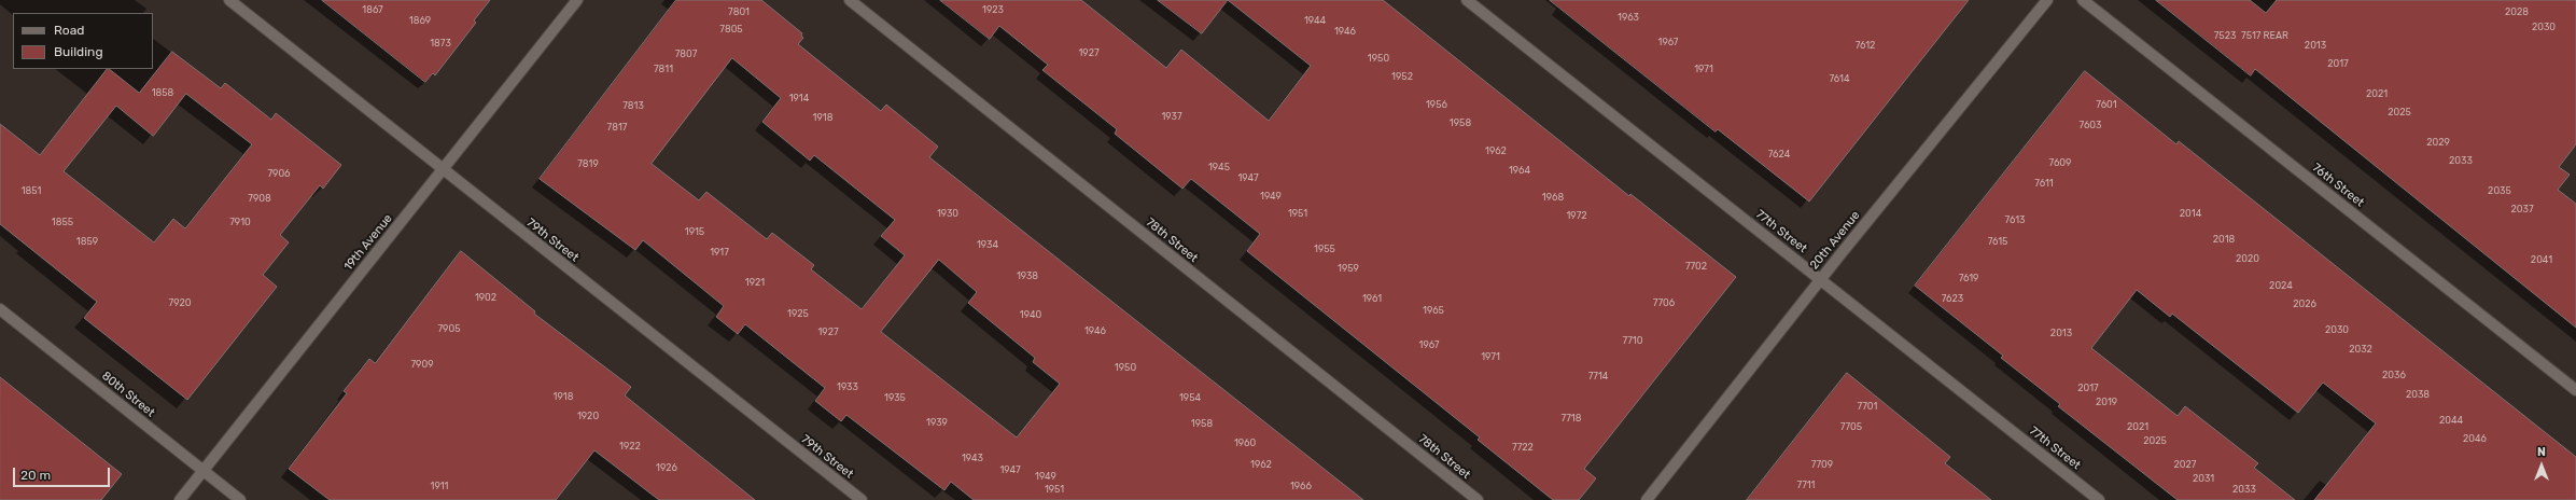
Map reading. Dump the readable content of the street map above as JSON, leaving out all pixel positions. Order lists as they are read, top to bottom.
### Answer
{
  "streets": {
    "street": [
      "76th Street",
      "77th Street",
      "79th Street",
      "78th Street",
      "20th Avenue",
      "19th Avenue",
      "80th Street"
    ]
  },
  "crossings": [
    ["77th Street", "20th Avenue"],
    ["79th Street", "19th Avenue"],
    ["19th Avenue", "80th Street"]
  ],
  "house_numbers": [
    "1867",
    "1923",
    "7801",
    "2028",
    "1963",
    "1869",
    "1944",
    "2030",
    "7805",
    "1946",
    "7523",
    "7517 REAR",
    "1967",
    "1873",
    "7612",
    "2013",
    "1927",
    "7807",
    "1950",
    "2017",
    "7811",
    "1971",
    "1952",
    "7614",
    "1858",
    "2021",
    "1914",
    "1956",
    "7601",
    "7813",
    "2025",
    "1937",
    "1918",
    "1958",
    "7603",
    "7817",
    "2029",
    "1962",
    "7624",
    "2033",
    "7609",
    "7819",
    "1945",
    "1964",
    "7906",
    "1947",
    "7611",
    "1851",
    "2035",
    "1949",
    "1968",
    "7908",
    "2037",
    "1930",
    "1951",
    "2014",
    "1972",
    "7613",
    "1855",
    "7910",
    "1915",
    "2018",
    "1859",
    "7615",
    "1934",
    "1955",
    "1917",
    "2020",
    "2041",
    "7702",
    "1959",
    "1938",
    "7619",
    "1921",
    "2024",
    "1902",
    "1961",
    "7623",
    "7920",
    "7706",
    "2026",
    "1965",
    "1925",
    "1940",
    "7905",
    "2030",
    "1946",
    "1927",
    "2013",
    "7710",
    "1967",
    "2032",
    "1971",
    "7909",
    "1950",
    "2036",
    "7714",
    "1933",
    "2017",
    "2038",
    "1918",
    "1935",
    "1954",
    "2019",
    "7701",
    "1920",
    "7718",
    "2044",
    "1939",
    "1958",
    "7705",
    "2021",
    "2046",
    "2025",
    "1960",
    "1922",
    "7722",
    "1943",
    "1962",
    "7709",
    "2027",
    "1926",
    "1947",
    "1949",
    "2031",
    "7711",
    "1911",
    "1966",
    "1951",
    "2033"
  ],
  "legend": ["Road", "Building"],
  "scale_bar": "20 m",
  "north": "top"
}
